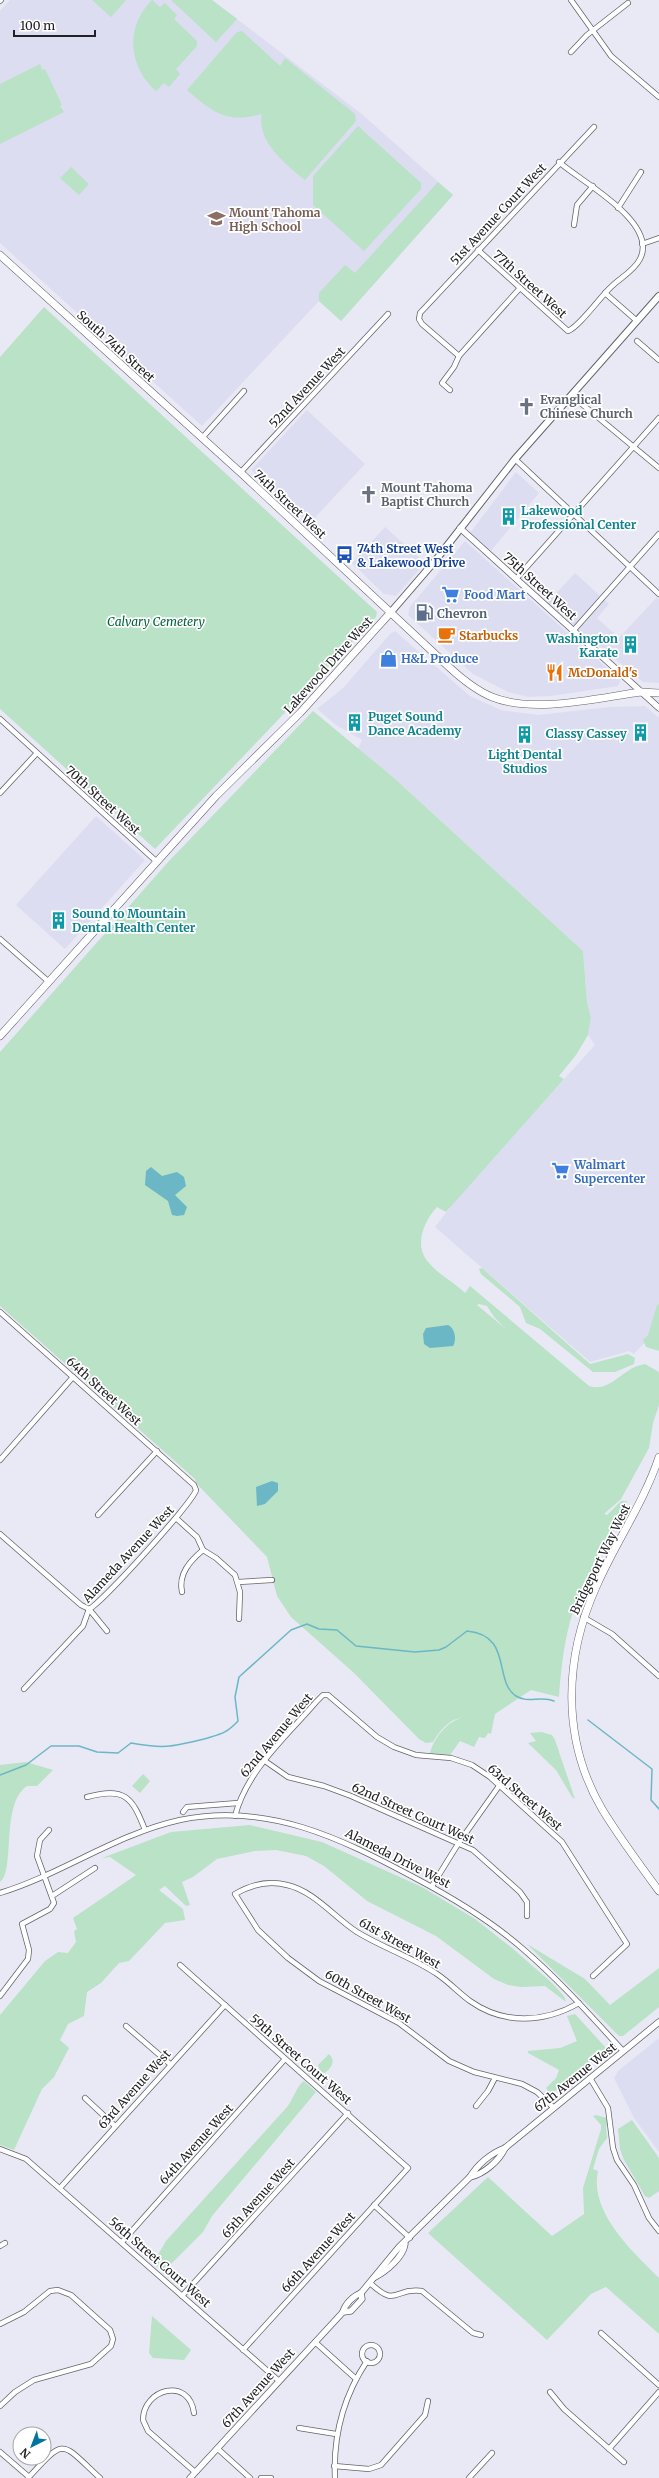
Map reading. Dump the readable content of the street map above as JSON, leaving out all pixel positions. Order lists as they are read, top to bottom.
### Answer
{
  "streets": {
    "main road": [
      "South 74th Street",
      "74th Street West",
      "Lakewood Drive West",
      "Bridgeport Way West"
    ],
    "street": [
      "51st Avenue Court West",
      "77th Street West",
      "52nd Avenue West",
      "75th Street West",
      "70th Street West",
      "64th Street West",
      "Alameda Avenue West",
      "62nd Avenue West",
      "63rd Street West",
      "62nd Street Court West",
      "Alameda Drive West",
      "61st Street West",
      "60th Street West",
      "59th Street Court West",
      "67th Avenue West",
      "63rd Avenue West",
      "64th Avenue West",
      "65th Avenue West",
      "66th Avenue West",
      "56th Street Court West"
    ]
  },
  "crossings": [
    ["51st Avenue Court West", "77th Street West"],
    ["South 74th Street", "74th Street West"],
    ["52nd Avenue West", "74th Street West"],
    ["74th Street West", "75th Street West"],
    ["74th Street West", "Lakewood Drive West"],
    ["75th Street West", "Lakewood Drive West"],
    ["Lakewood Drive West", "70th Street West"],
    ["64th Street West", "Alameda Avenue West"],
    ["62nd Avenue West", "63rd Street West"],
    ["62nd Avenue West", "62nd Street Court West"],
    ["62nd Avenue West", "Alameda Drive West"],
    ["Alameda Drive West", "61st Street West"],
    ["Alameda Drive West", "67th Avenue West"],
    ["61st Street West", "60th Street West"],
    ["60th Street West", "67th Avenue West"],
    ["59th Street Court West", "63rd Avenue West"],
    ["59th Street Court West", "64th Avenue West"],
    ["59th Street Court West", "65th Avenue West"],
    ["59th Street Court West", "66th Avenue West"],
    ["67th Avenue West", "56th Street Court West"],
    ["63rd Avenue West", "56th Street Court West"],
    ["64th Avenue West", "56th Street Court West"],
    ["65th Avenue West", "56th Street Court West"],
    ["66th Avenue West", "56th Street Court West"]
  ],
  "parks": ["Calvary Cemetery"],
  "places": {
    "school or university": ["Mount Tahoma High School"],
    "church": ["Evanglical Chinese Church", "Mount Tahoma Baptist Church"],
    "building": [
      "Lakewood Professional Center",
      "Washington Karate",
      "Puget Sound Dance Academy",
      "Classy Cassey",
      "Light Dental Studios",
      "Sound to Mountain Dental Health Center"
    ],
    "bus stop": ["74th Street West & Lakewood Drive"],
    "supermarket": ["Food Mart", "Walmart Supercenter"],
    "fuel station": ["Chevron"],
    "cafe": ["Starbucks"],
    "shop": ["H&L Produce"],
    "restaurant": ["McDonald's"]
  },
  "scale_bar": "100 m",
  "north": "bottom left"
}
